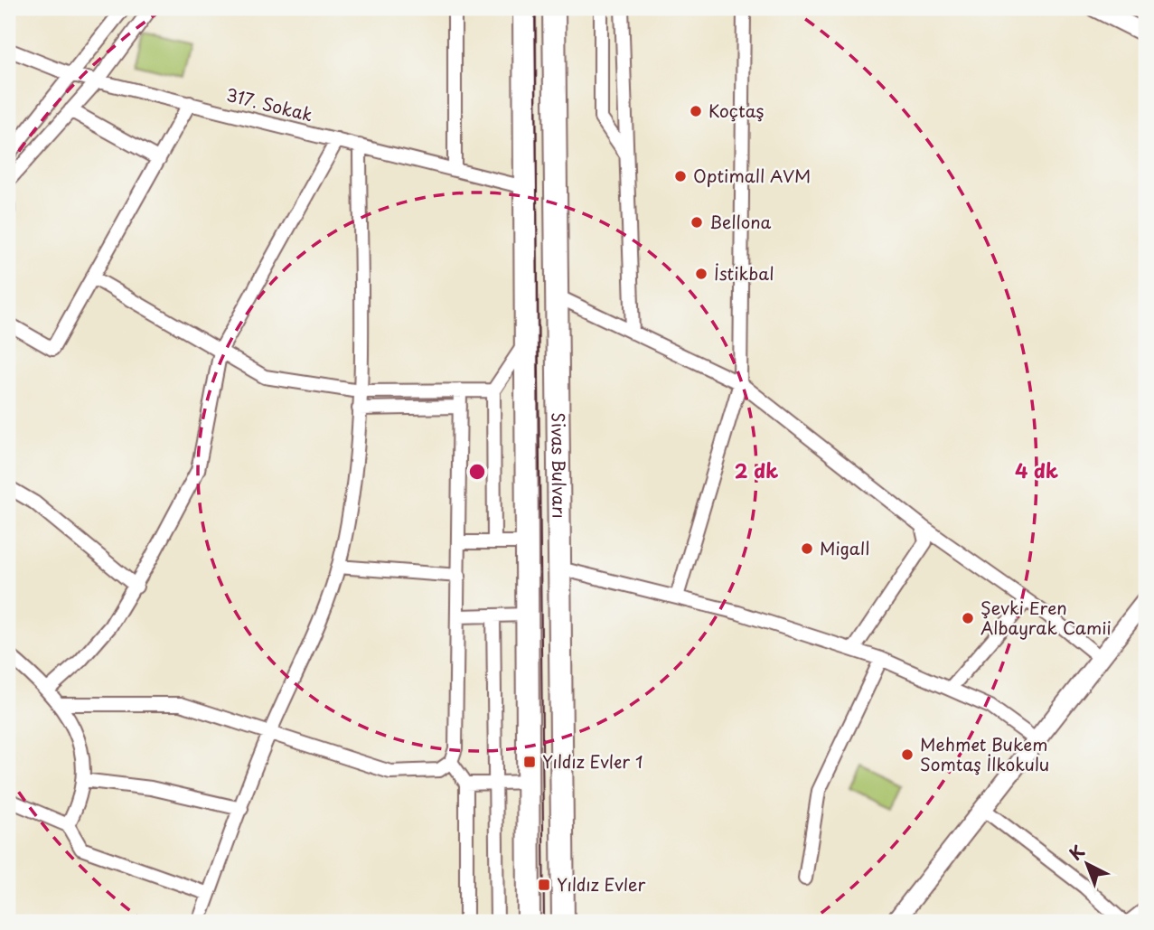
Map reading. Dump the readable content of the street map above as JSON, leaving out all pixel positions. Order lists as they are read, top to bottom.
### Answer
{
  "streets": {
    "highway": ["Sivas Bulvarı"],
    "street": ["317. Sokak"]
  },
  "crossings": [
    ["317. Sokak", "Sivas Bulvarı"]
  ],
  "places": {
    "other": [
      "Koçtaş",
      "Optimall AVM",
      "Bellona",
      "İstikbal",
      "Migall",
      "Şevki Eren Albayrak Camii",
      "Mehmet Bukem Somtaş İlkokulu"
    ],
    "transit": ["Yıldız Evler 1", "Yıldız Evler"]
  },
  "north": "top left",
  "rings": ["2 dk", "4 dk"]
}
